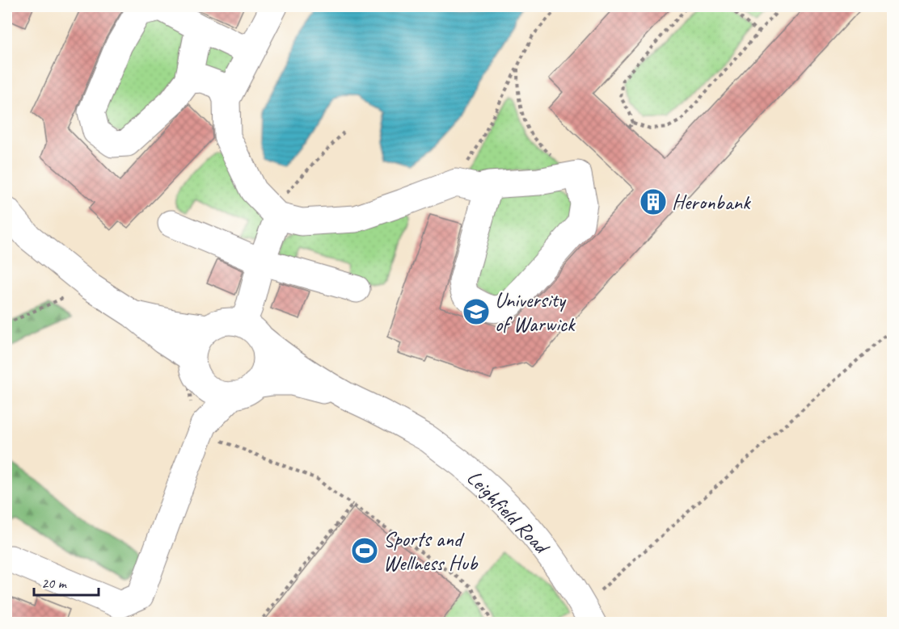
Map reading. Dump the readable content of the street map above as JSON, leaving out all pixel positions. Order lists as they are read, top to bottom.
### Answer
{
  "streets": {
    "lane": ["Leighfield Road"]
  },
  "places": {
    "building": ["Heronbank"],
    "school or university": ["University of Warwick"],
    "sports": ["Sports and Wellness Hub"]
  },
  "scale_bar": "20 m"
}
